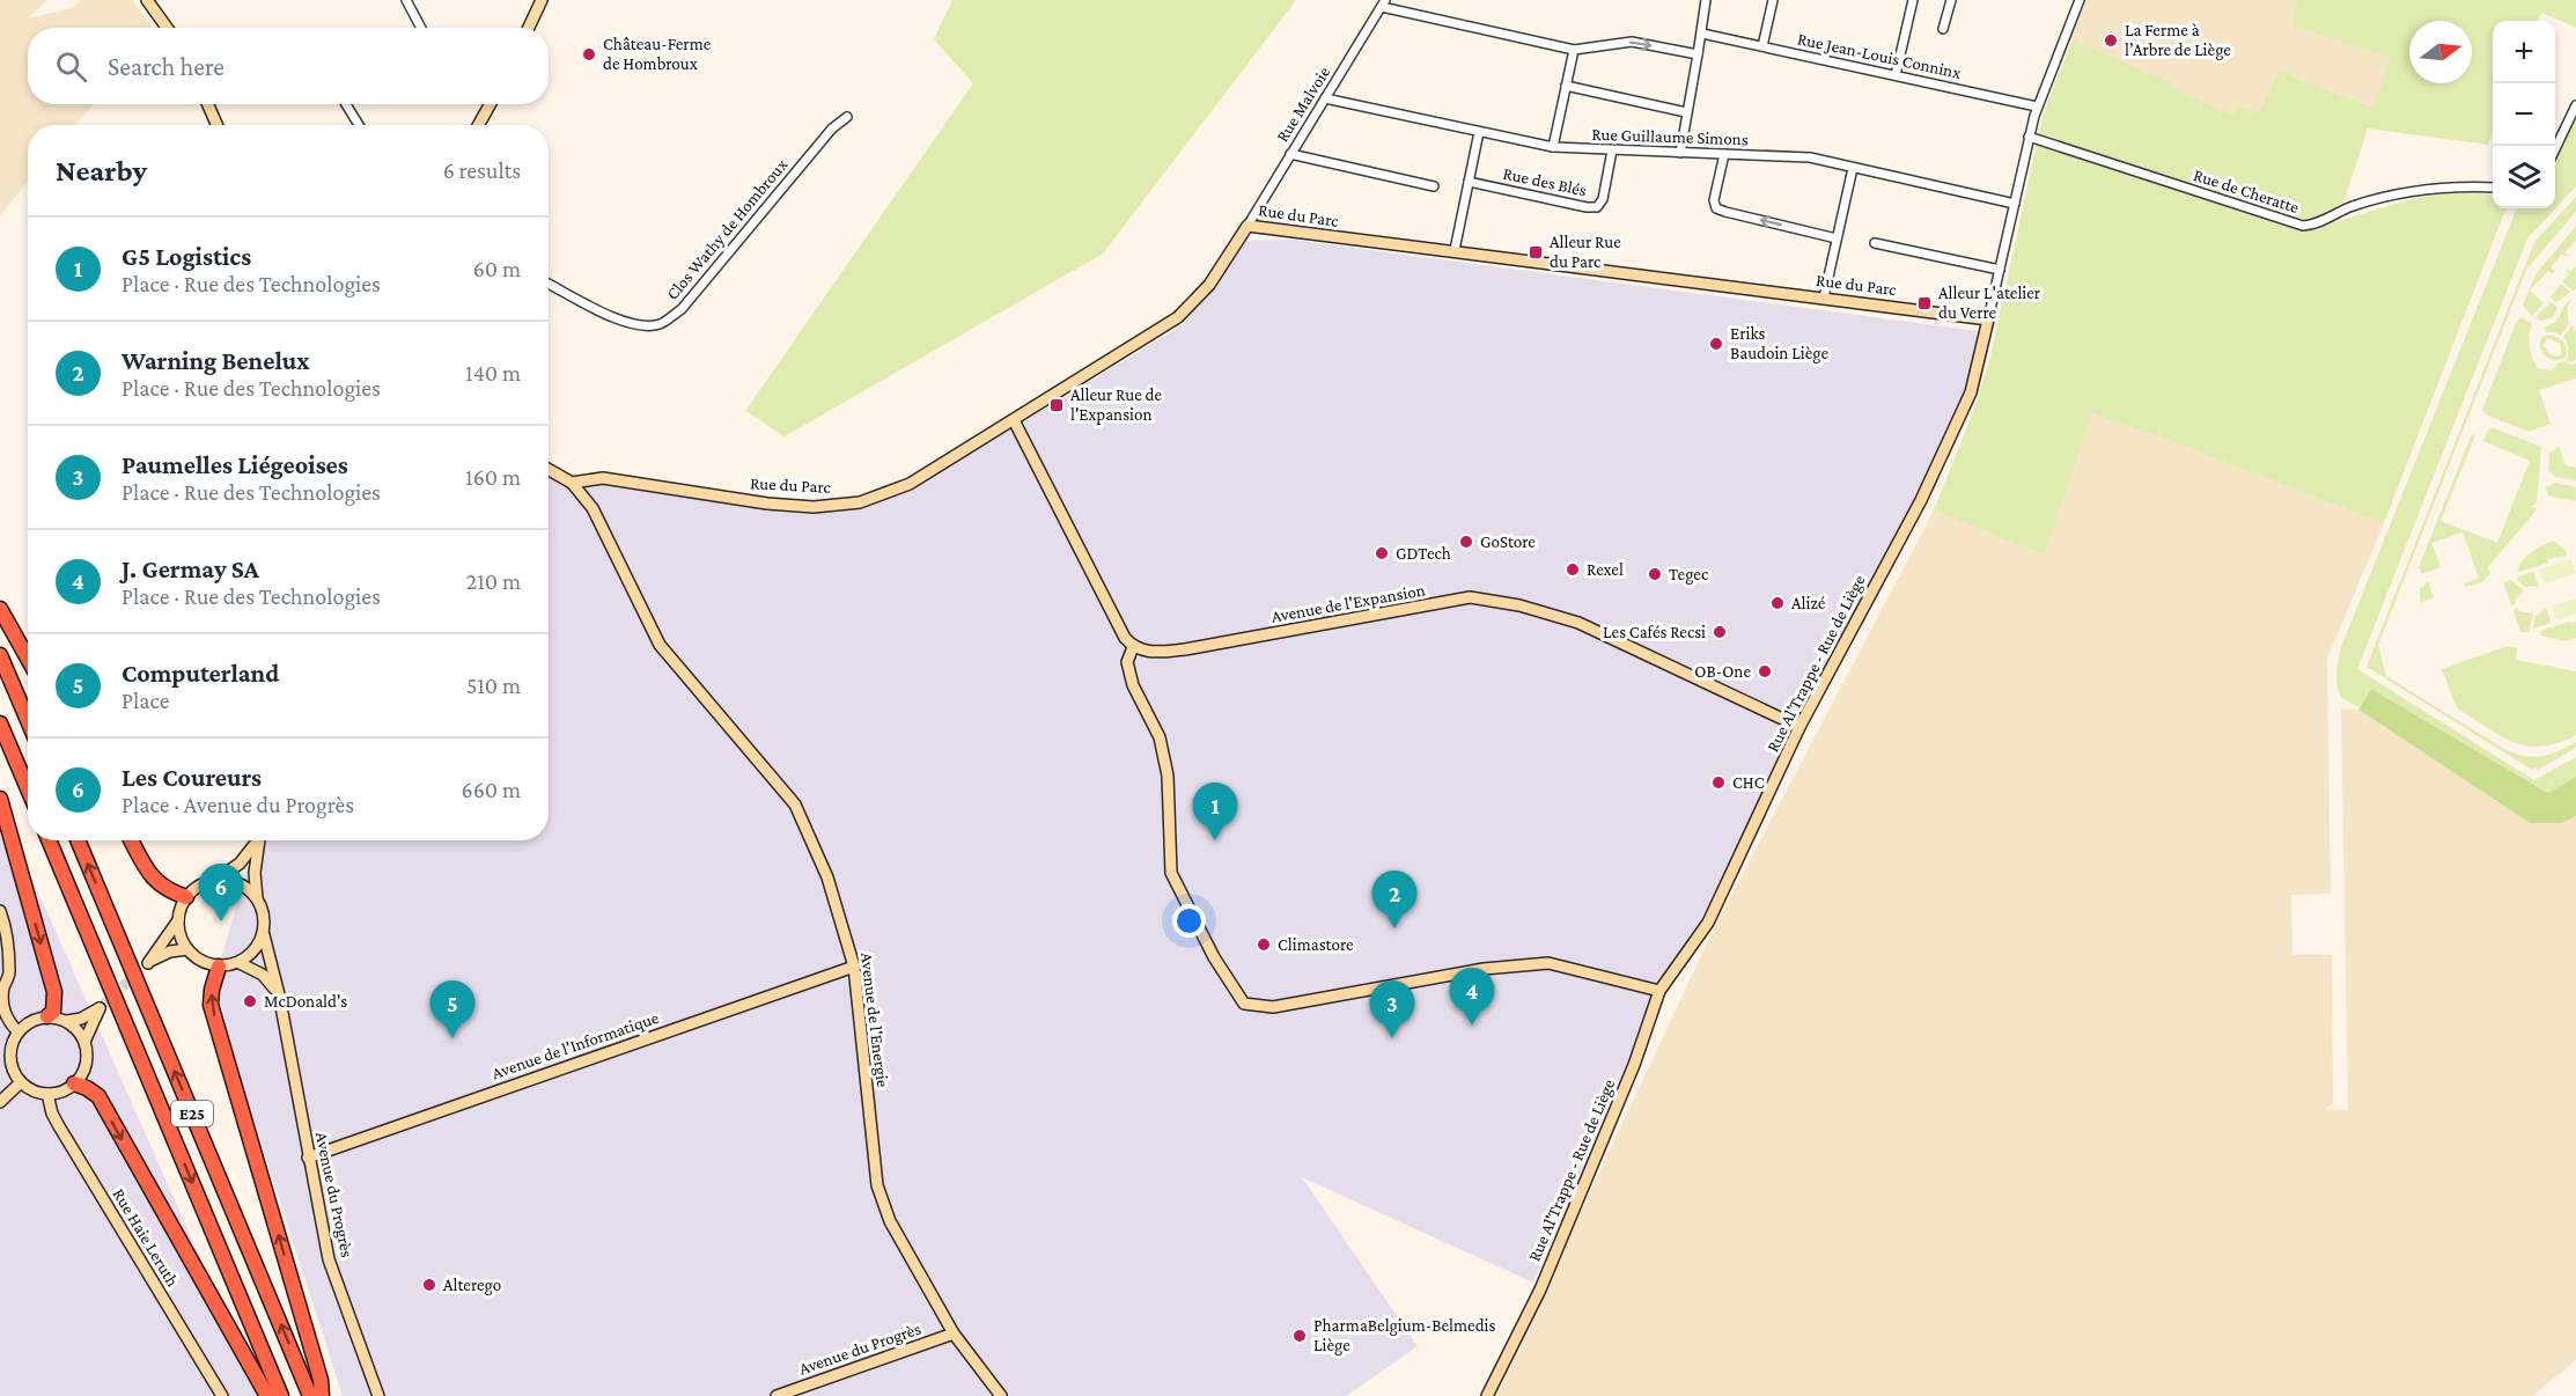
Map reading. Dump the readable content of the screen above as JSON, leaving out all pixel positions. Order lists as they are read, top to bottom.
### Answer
{
  "streets": {
    "highway": ["E25"],
    "street": [
      "Rue Jean-Louis Conninx",
      "Rue Malvoie",
      "Rue Guillaume Simons",
      "Rue des Blés",
      "Rue de Cheratte",
      "Rue du Parc",
      "Clos Wathy de Hombroux",
      "Avenue de l'Expansion",
      "Rue Al'Trappe - Rue de Liège",
      "Avenue de l'Energie",
      "Avenue de l'Informatique",
      "Avenue du Progrès",
      "Rue Haie Leruth"
    ]
  },
  "crossings": [
    ["Rue Jean-Louis Conninx", "Rue Al'Trappe - Rue de Liège"],
    ["Rue Malvoie", "Rue Guillaume Simons"],
    ["Rue Malvoie", "Rue du Parc"],
    ["Rue Guillaume Simons", "Rue des Blés"],
    ["Rue Guillaume Simons", "Rue Al'Trappe - Rue de Liège"],
    ["Rue de Cheratte", "Rue Al'Trappe - Rue de Liège"],
    ["Rue du Parc", "Rue Al'Trappe - Rue de Liège"],
    ["Rue du Parc", "Avenue de l'Energie"],
    ["Avenue de l'Expansion", "Rue Al'Trappe - Rue de Liège"],
    ["Avenue de l'Energie", "Avenue de l'Informatique"],
    ["Avenue de l'Energie", "Avenue du Progrès"],
    ["Avenue de l'Informatique", "Avenue du Progrès"]
  ],
  "places": {
    "other": [
      "La Ferme à l’Arbre de Liège",
      "Château-Ferme de Hombroux",
      "Eriks Baudoin Liège",
      "GoStore",
      "GDTech",
      "Rexel",
      "Tegec",
      "Alizé",
      "Les Cafés Recsi",
      "OB-One",
      "CHC",
      "Climastore",
      "McDonald's",
      "Alterego",
      "PharmaBelgium-Belmedis Liège"
    ],
    "transit": ["Alleur Rue du Parc", "Alleur L'atelier du Verre", "Alleur Rue de l'Expansion"]
  },
  "north": "right",
  "page": {
    "map_buttons": ["+", "−"],
    "search": "Search here",
    "heading": ["Nearby", "6 results"],
    "list": [
      {
        "mark": "1",
        "name": "G5 Logistics",
        "note": "Place · Rue des Technologies",
        "value": "60 m"
      },
      {
        "mark": "2",
        "name": "Warning Benelux",
        "note": "Place · Rue des Technologies",
        "value": "140 m"
      },
      {
        "mark": "3",
        "name": "Paumelles Liégeoises",
        "note": "Place · Rue des Technologies",
        "value": "160 m"
      },
      {
        "mark": "4",
        "name": "J. Germay SA",
        "note": "Place · Rue des Technologies",
        "value": "210 m"
      },
      {
        "mark": "5",
        "name": "Computerland",
        "note": "Place",
        "value": "510 m"
      },
      {
        "mark": "6",
        "name": "Les Coureurs",
        "note": "Place · Avenue du Progrès",
        "value": "660 m"
      }
    ],
    "pins": [
      "1",
      "6",
      "2",
      "4",
      "3",
      "5"
    ]
  }
}
